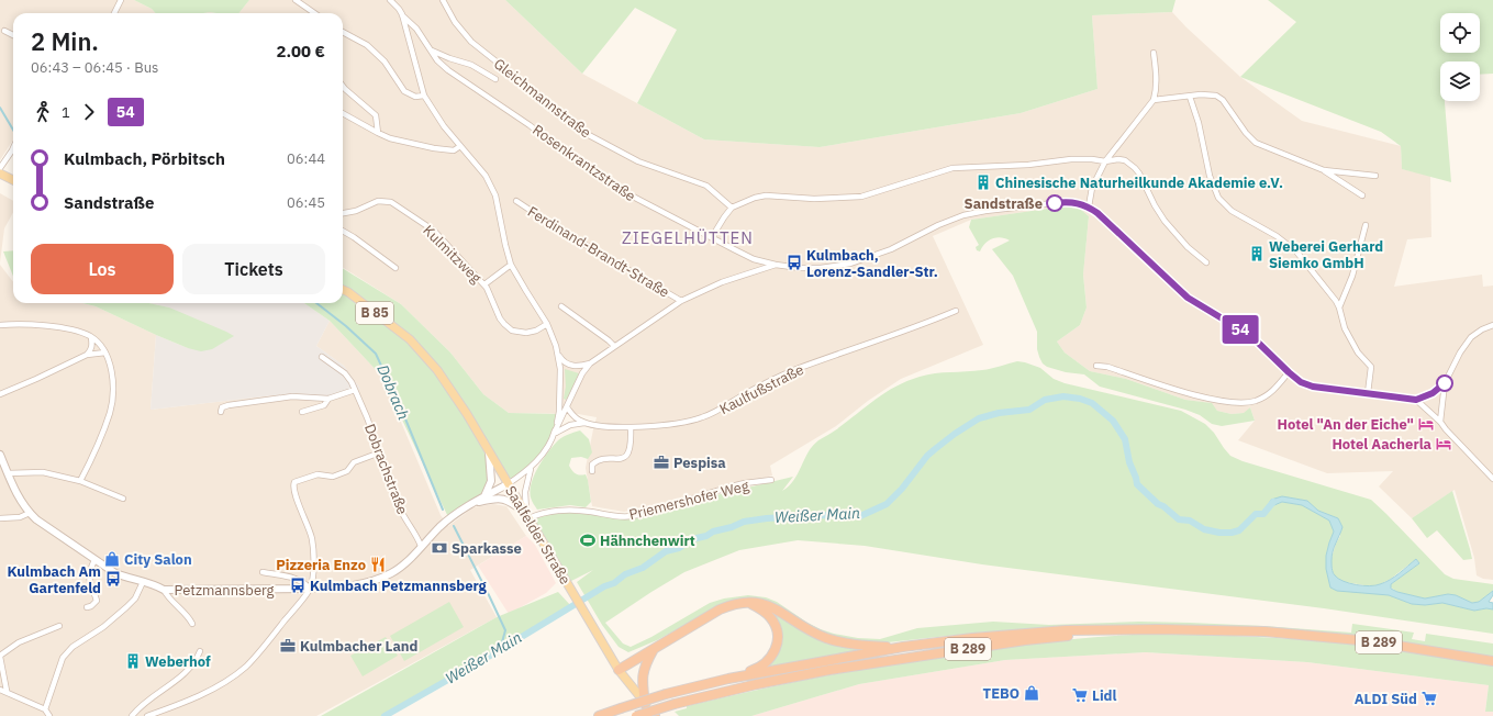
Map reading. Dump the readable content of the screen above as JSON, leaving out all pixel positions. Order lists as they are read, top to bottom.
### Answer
{
  "streets": {
    "highway": ["B 289"],
    "main road": ["B 85", "Saalfelder Straße"],
    "street": [
      "Gleichmannstraße",
      "Rosenkrantzstraße",
      "Ferdinand-Brandt-Straße",
      "Kulmitzweg",
      "Kaulfußstraße",
      "Dobrachstraße",
      "Priemershofer Weg",
      "Petzmannsberg"
    ]
  },
  "crossings": [
    ["Priemershofer Weg", "Saalfelder Straße"]
  ],
  "districts": ["ZIEGELHÜTTEN"],
  "water": ["Dobrach", "Weißer Main"],
  "places": {
    "building": ["Chinesische Naturheilkunde Akademie e.V.", "Weberei Gerhard Siemko GmbH", "Weberhof"],
    "other": ["Sandstraße"],
    "bus stop": ["Kulmbach, Lorenz-Sandler-Str.", "Kulmbach Am Gartenfeld", "Kulmbach Petzmannsberg"],
    "hotel": ["Hotel \"An der Eiche\"", "Hotel Aacherla"],
    "office": ["Pespisa", "Kulmbacher Land"],
    "sports": ["Hähnchenwirt"],
    "bank": ["Sparkasse"],
    "shop": ["City Salon", "TEBO"],
    "restaurant": ["Pizzeria Enzo"],
    "supermarket": ["Lidl", "ALDI Süd"]
  },
  "lines": ["bus line 54"],
  "page": {
    "on_map": "54",
    "heading": ["2 Min.", "06:43 – 06:45 · Bus", "2.00 €"],
    "legs": ["1", "54"],
    "list": [
      {
        "name": "Kulmbach, Pörbitsch",
        "value": "06:44"
      },
      {
        "name": "Sandstraße",
        "value": "06:45"
      }
    ],
    "buttons": ["Los", "Tickets"]
  }
}
